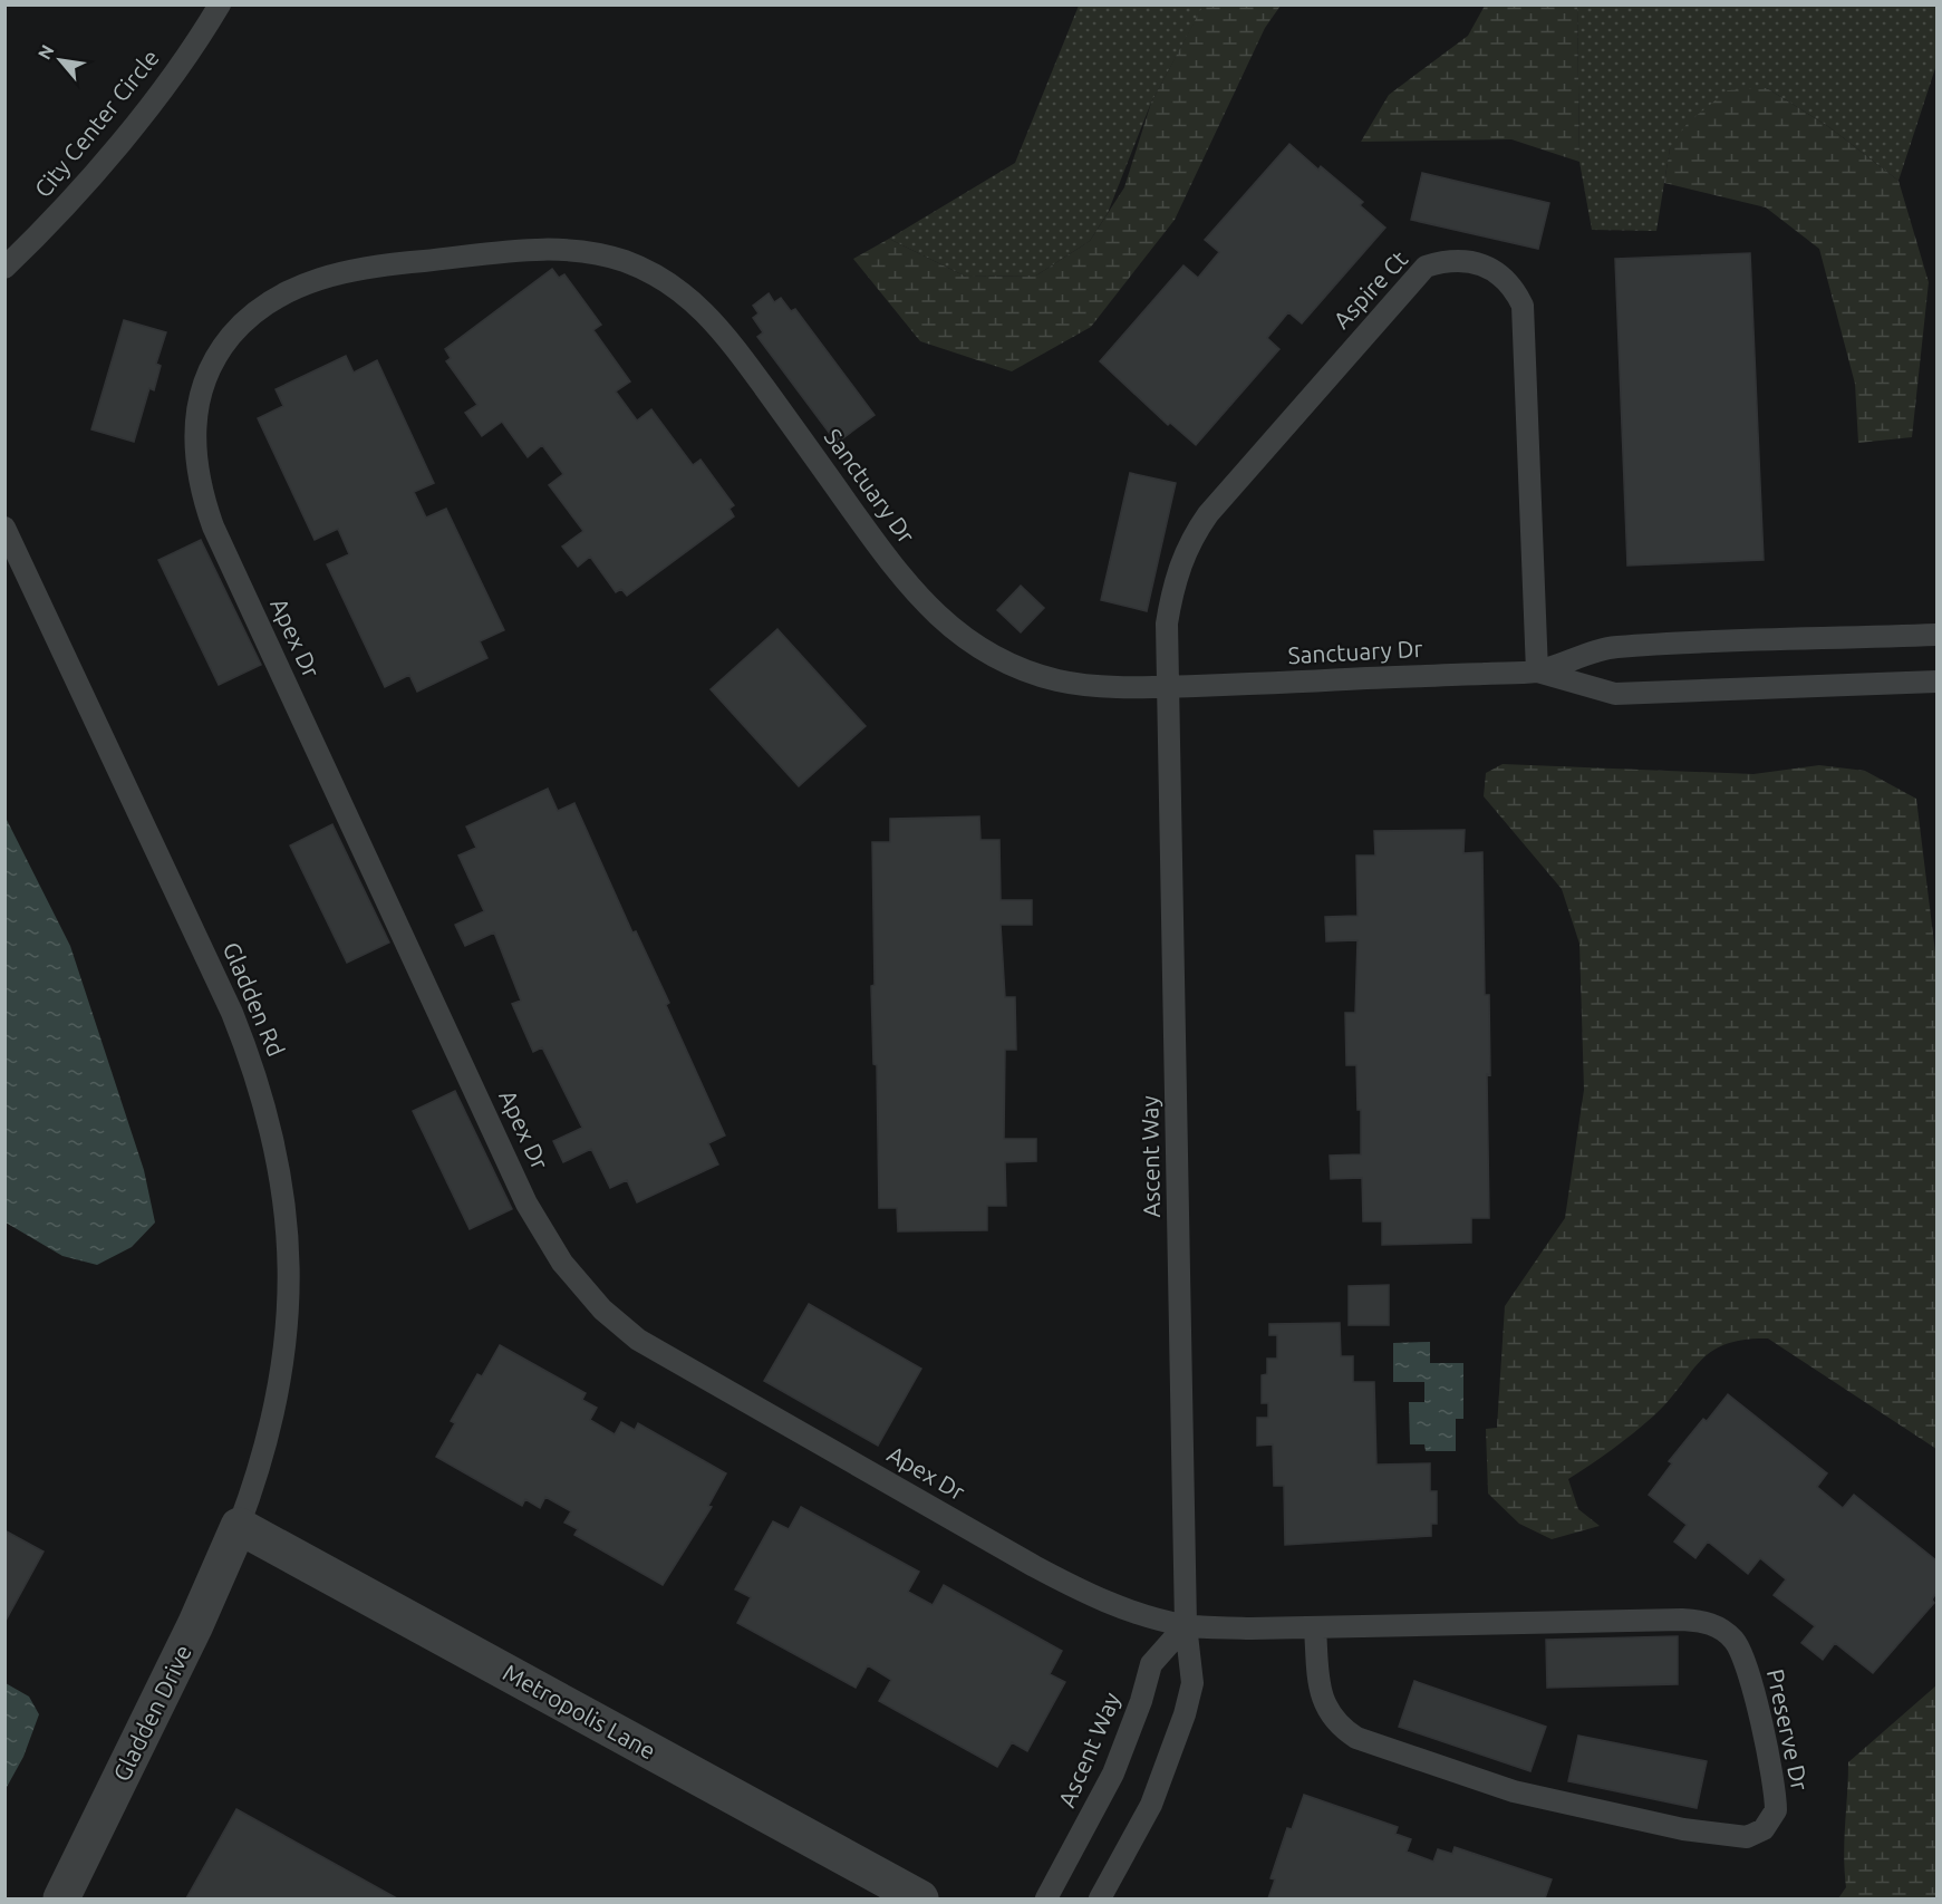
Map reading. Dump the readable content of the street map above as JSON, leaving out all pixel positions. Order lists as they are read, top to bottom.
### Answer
{
  "streets": {
    "street": ["Metropolis Lane", "Gladden Drive"],
    "lane": [
      "City Center Circle",
      "Aspire Ct",
      "Sanctuary Dr",
      "Apex Dr",
      "Gladden Rd",
      "Ascent Way",
      "Preserve Dr"
    ]
  },
  "crossings": [
    ["Aspire Ct", "Sanctuary Dr"],
    ["Aspire Ct", "Ascent Way"],
    ["Sanctuary Dr", "Apex Dr"],
    ["Sanctuary Dr", "Ascent Way"],
    ["Apex Dr", "Ascent Way"],
    ["Apex Dr", "Preserve Dr"],
    ["Gladden Rd", "Metropolis Lane"],
    ["Gladden Rd", "Gladden Drive"],
    ["Ascent Way", "Preserve Dr"],
    ["Metropolis Lane", "Gladden Drive"]
  ],
  "north": "top left"
}
